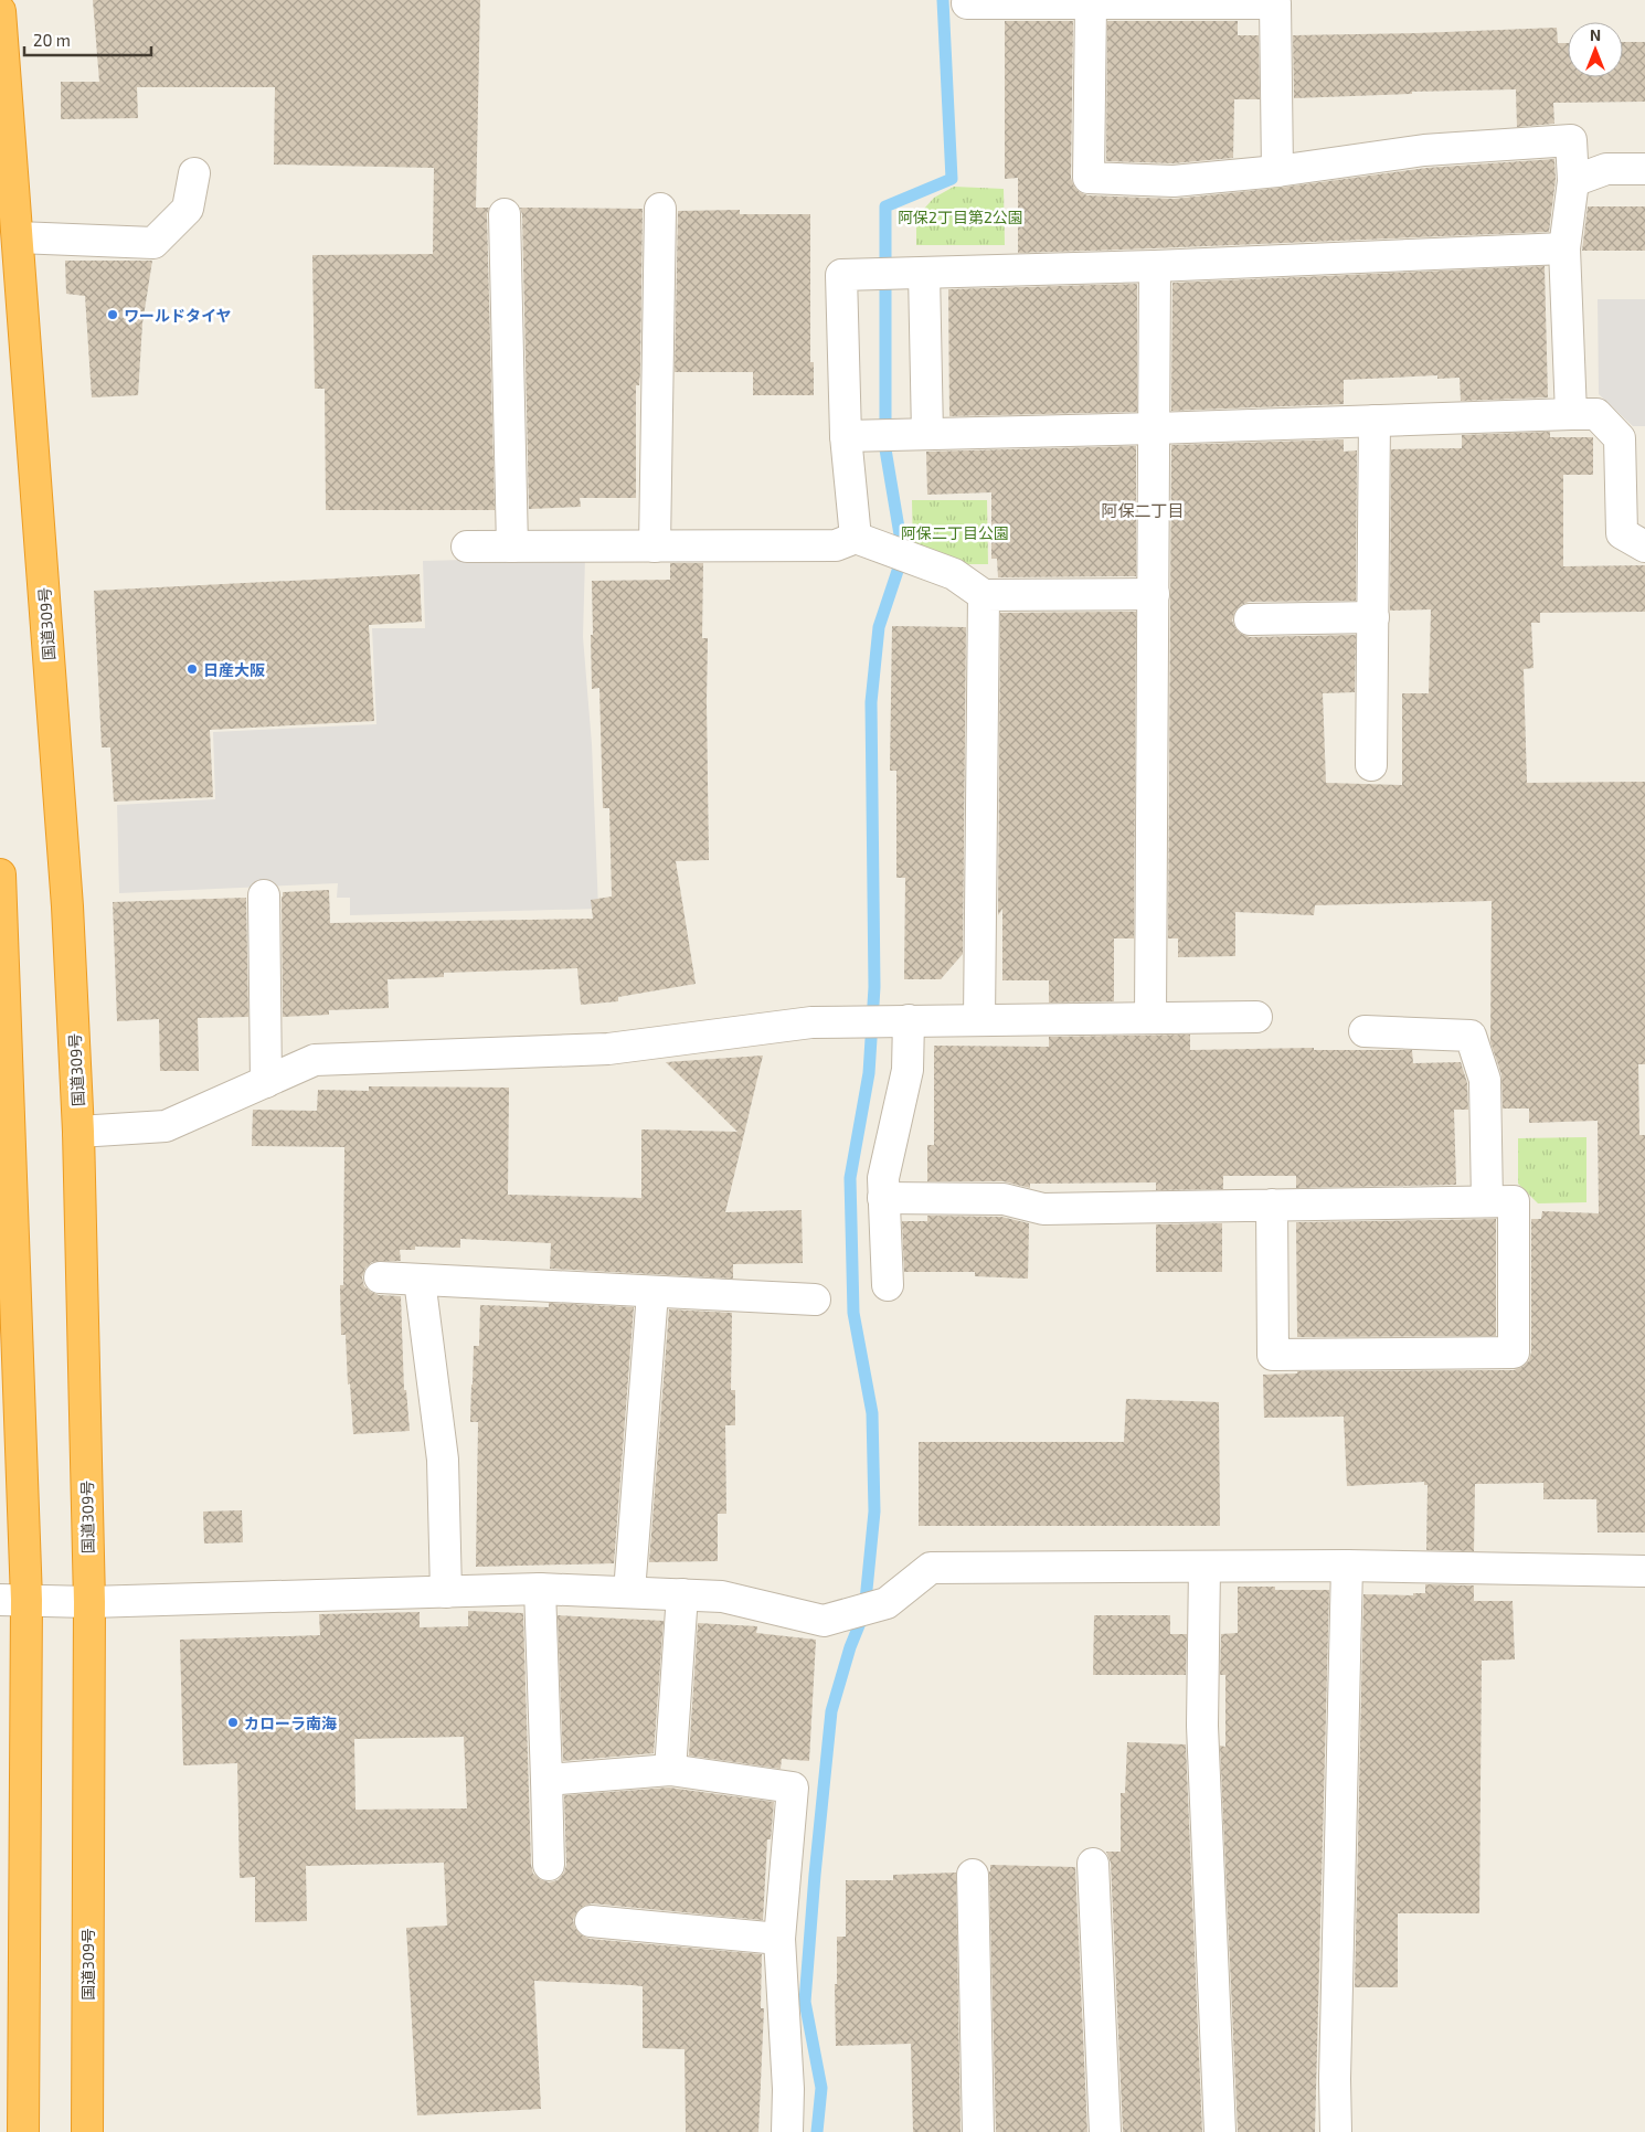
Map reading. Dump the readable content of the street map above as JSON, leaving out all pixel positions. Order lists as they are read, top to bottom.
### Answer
{
  "streets": {
    "highway": ["国道309号"]
  },
  "districts": ["阿保二丁目"],
  "parks": ["阿保2丁目第2公園", "阿保二丁目公園"],
  "places": ["ワールドタイヤ", "日産大阪", "カローラ南海"],
  "scale_bar": "20 m",
  "north": "top"
}
